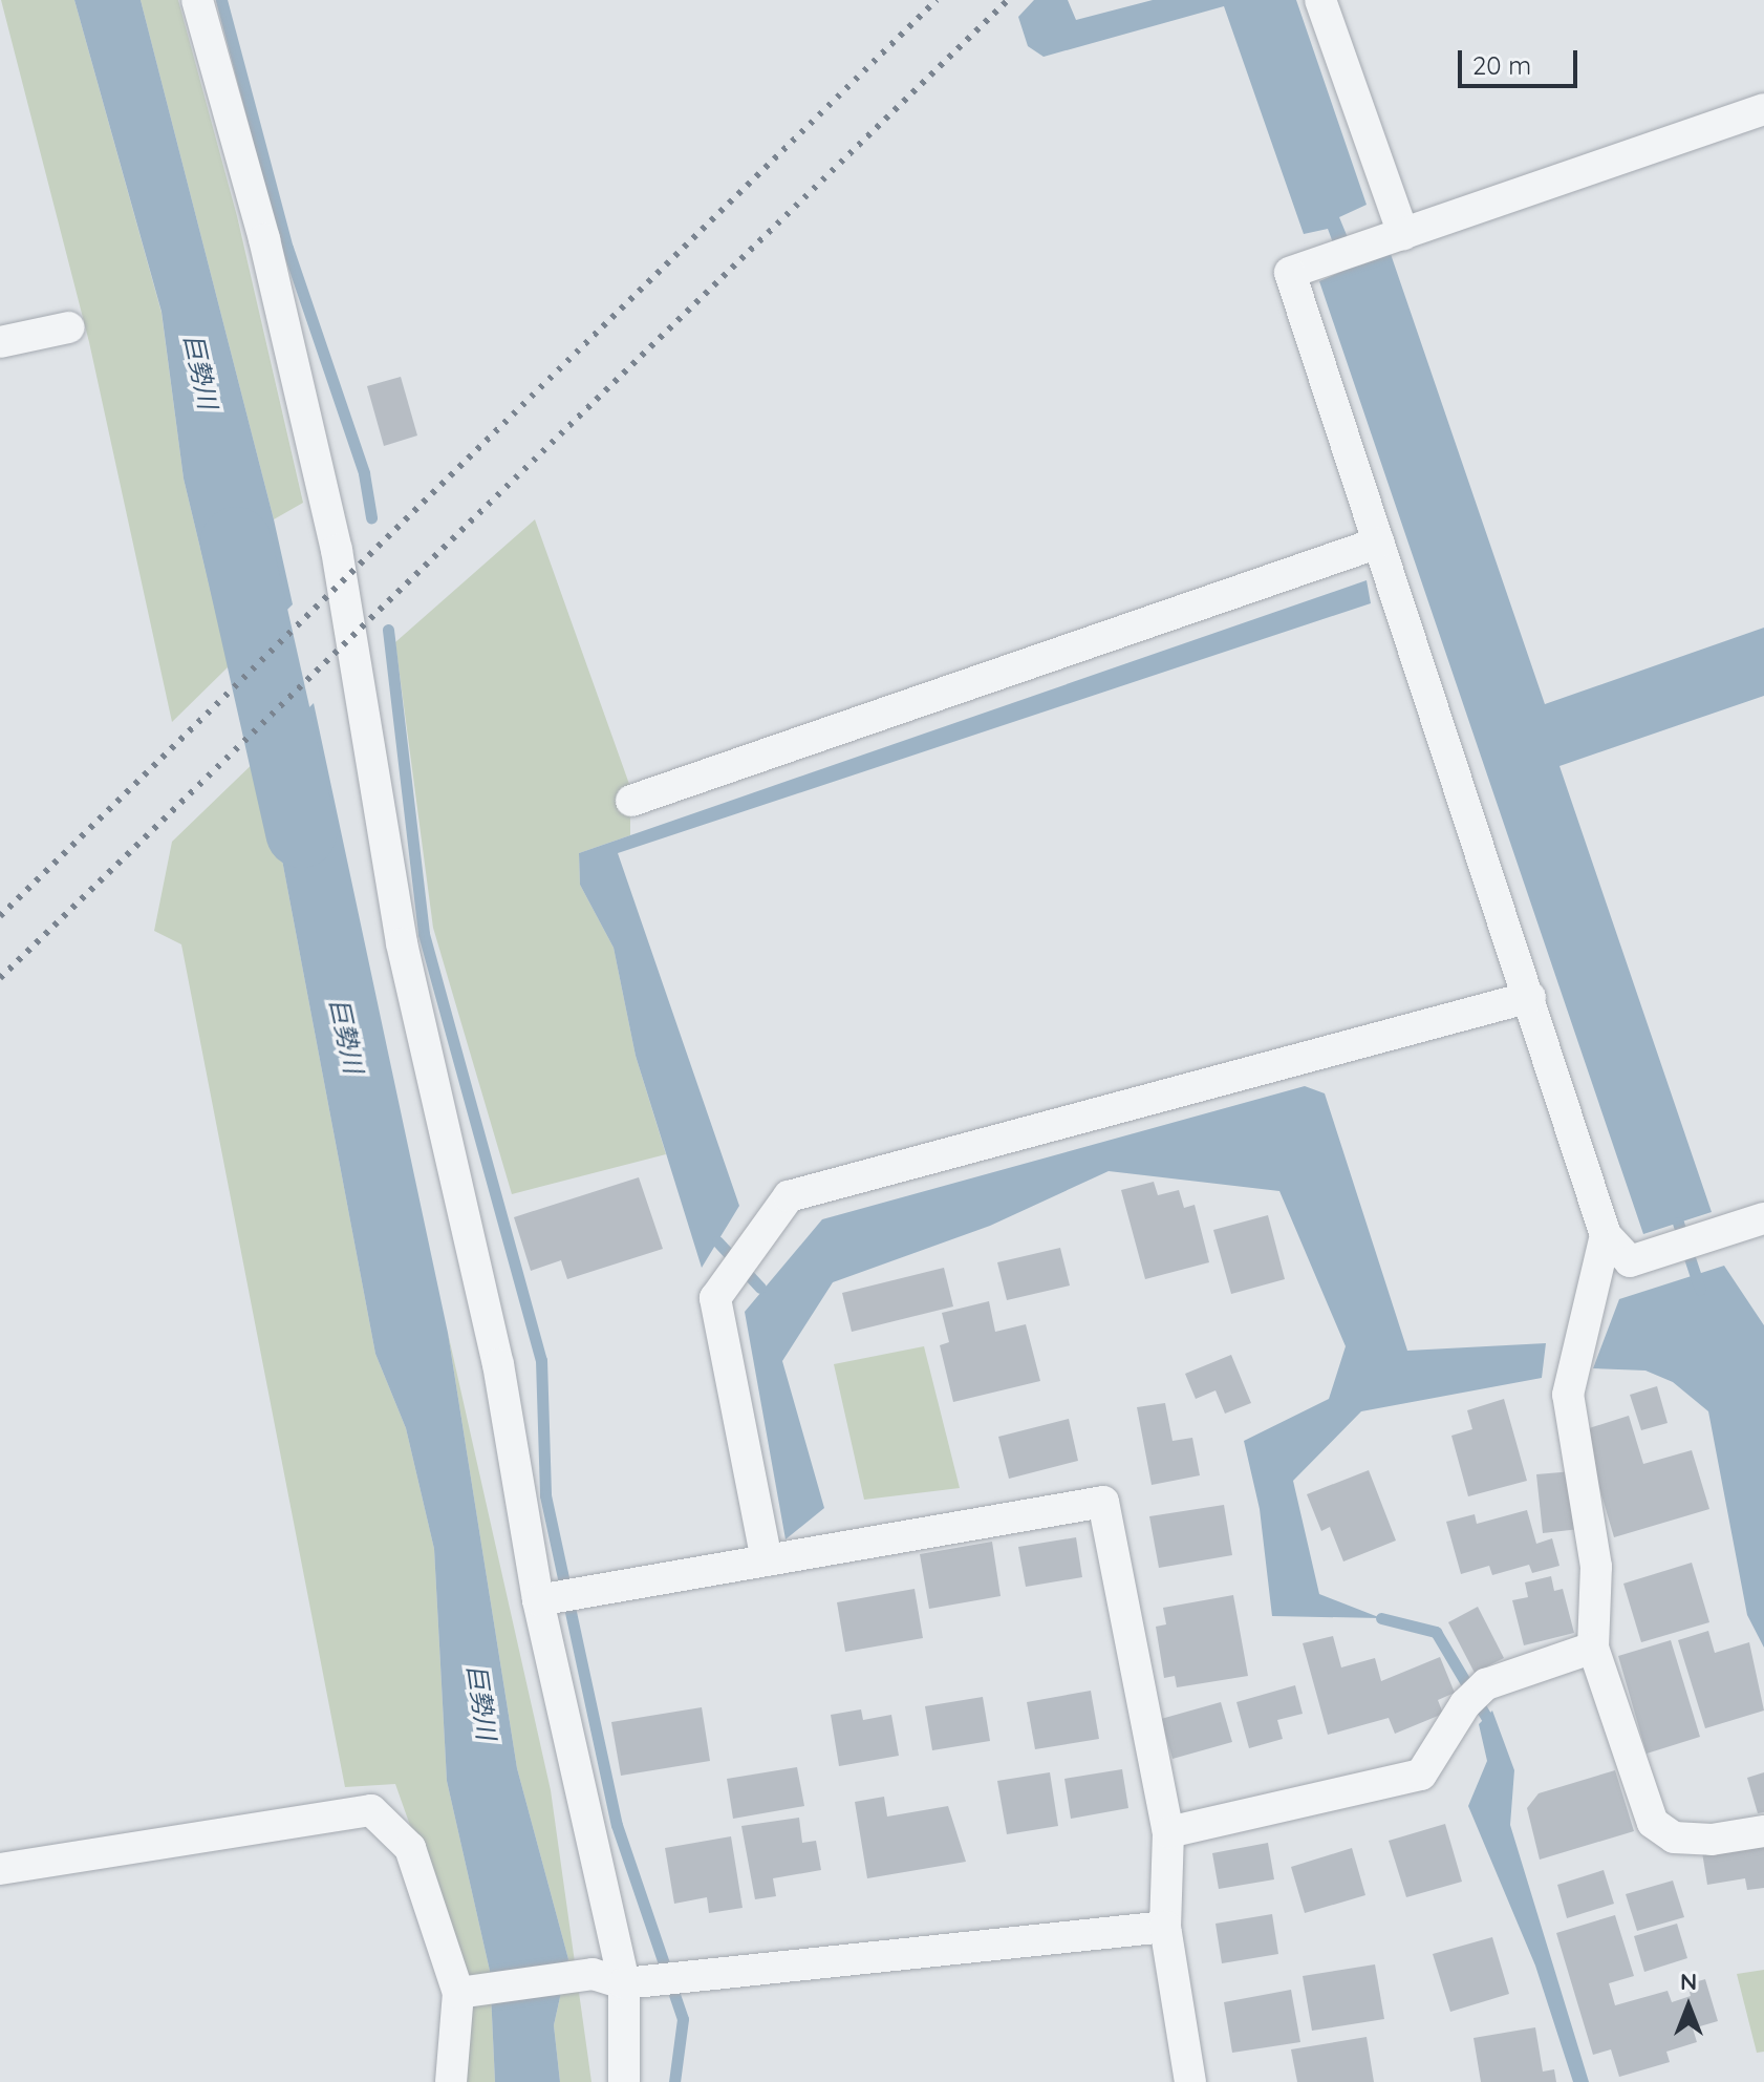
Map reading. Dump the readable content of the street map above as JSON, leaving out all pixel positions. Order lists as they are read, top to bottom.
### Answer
{
  "water": ["巨勢川"],
  "scale_bar": "20 m",
  "north": "top"
}
